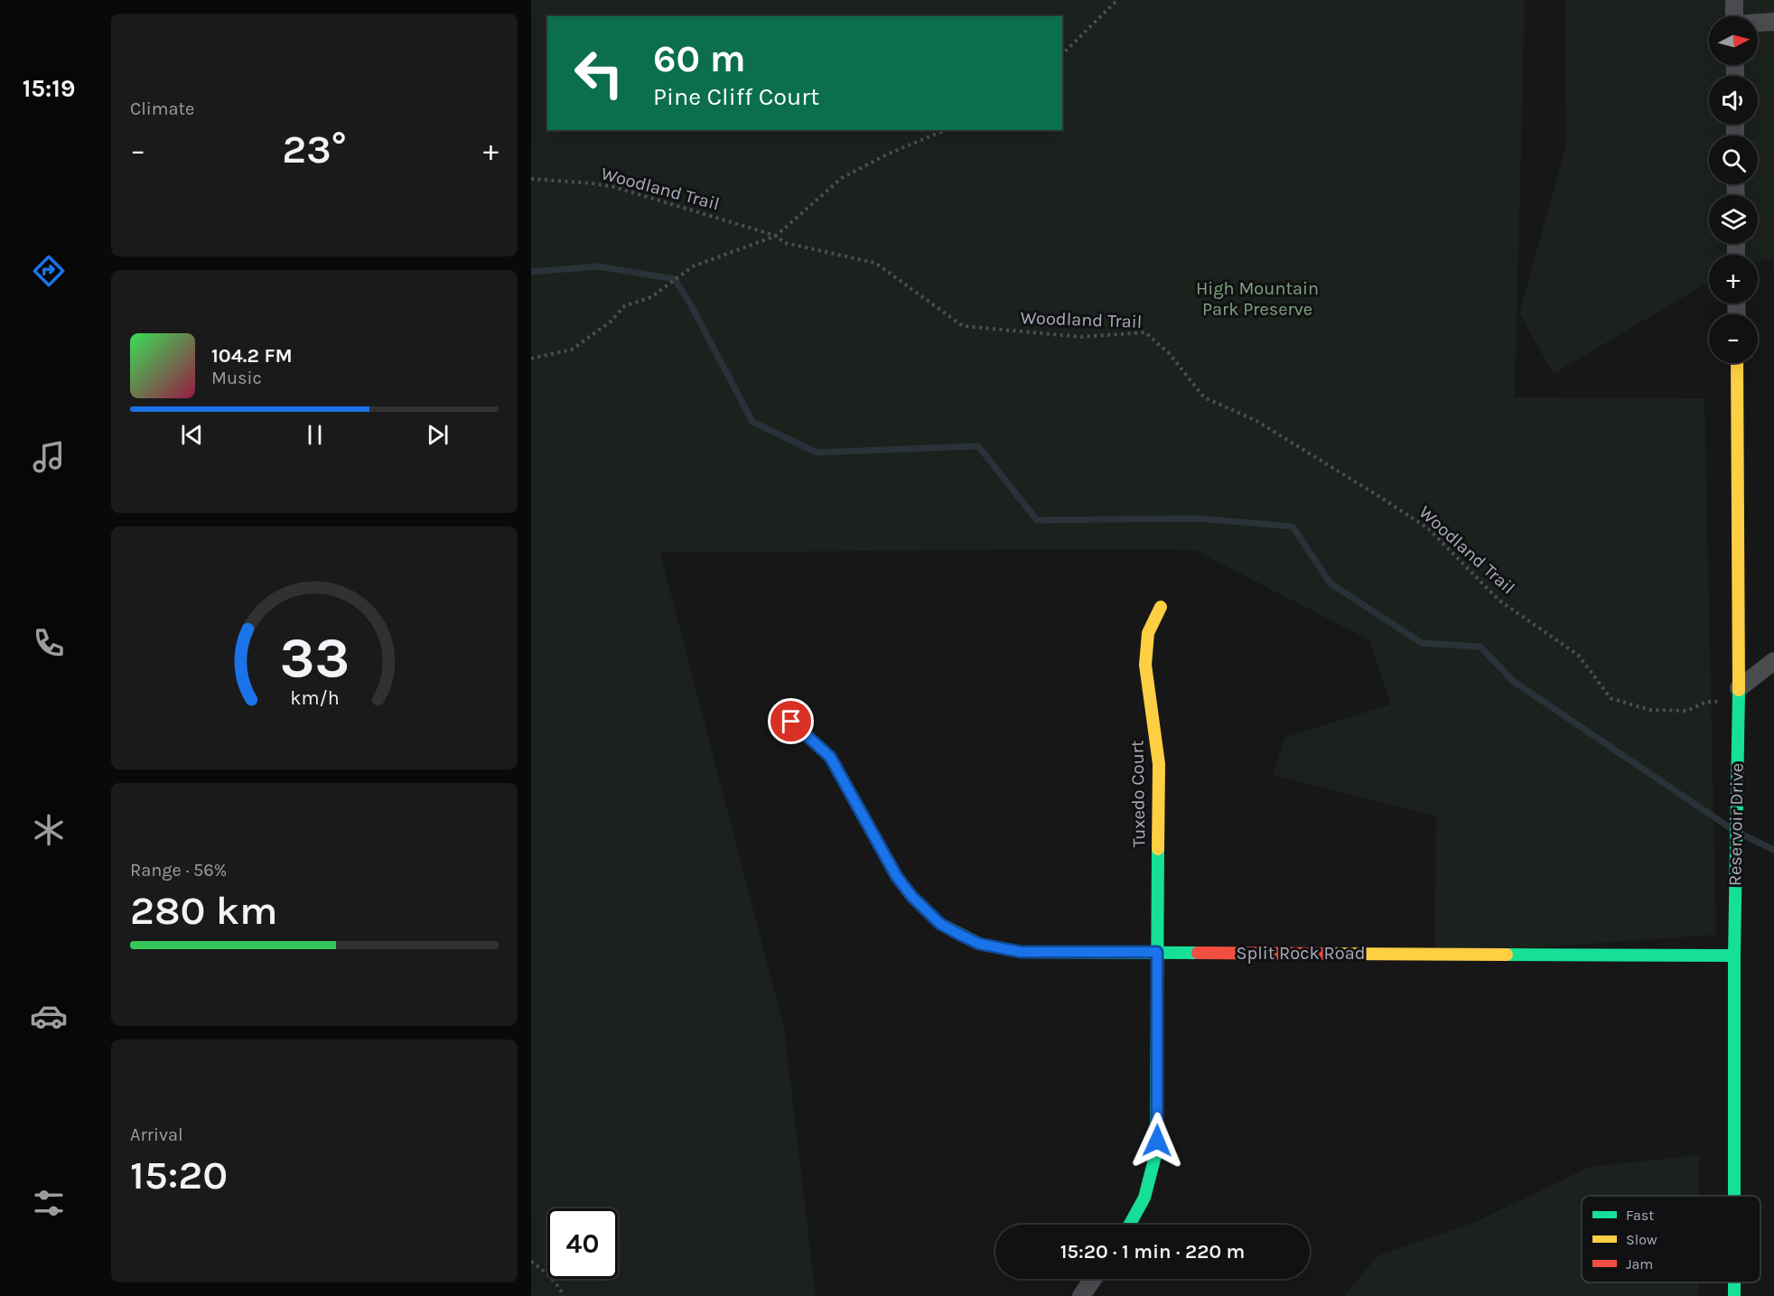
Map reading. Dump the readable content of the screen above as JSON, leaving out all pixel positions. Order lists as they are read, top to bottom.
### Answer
{
  "streets": {
    "street": ["Tuxedo Court", "Reservoir Drive", "Split Rock Road"],
    "path": ["Woodland Trail"]
  },
  "crossings": [
    ["Tuxedo Court", "Split Rock Road"],
    ["Reservoir Drive", "Split Rock Road"]
  ],
  "parks": ["High Mountain Park Preserve"],
  "legend": ["Fast", "Slow", "Jam"],
  "north": "right",
  "page": {
    "tabs": "15:19",
    "tile": [
      "Climate",
      ["Range · 56%", "280 km"],
      ["Arrival", "15:20"]
    ],
    "map_buttons": ["+", "−"],
    "turn": ["60 m", "Pine Cliff Court"],
    "heat": ["−", "23°", "+"],
    "song": ["104.2 FM", "Music"],
    "limit": "40",
    "trip": "15:20 · 1 min · 220 m",
    "gauge": ["33", "km/h"]
  }
}
